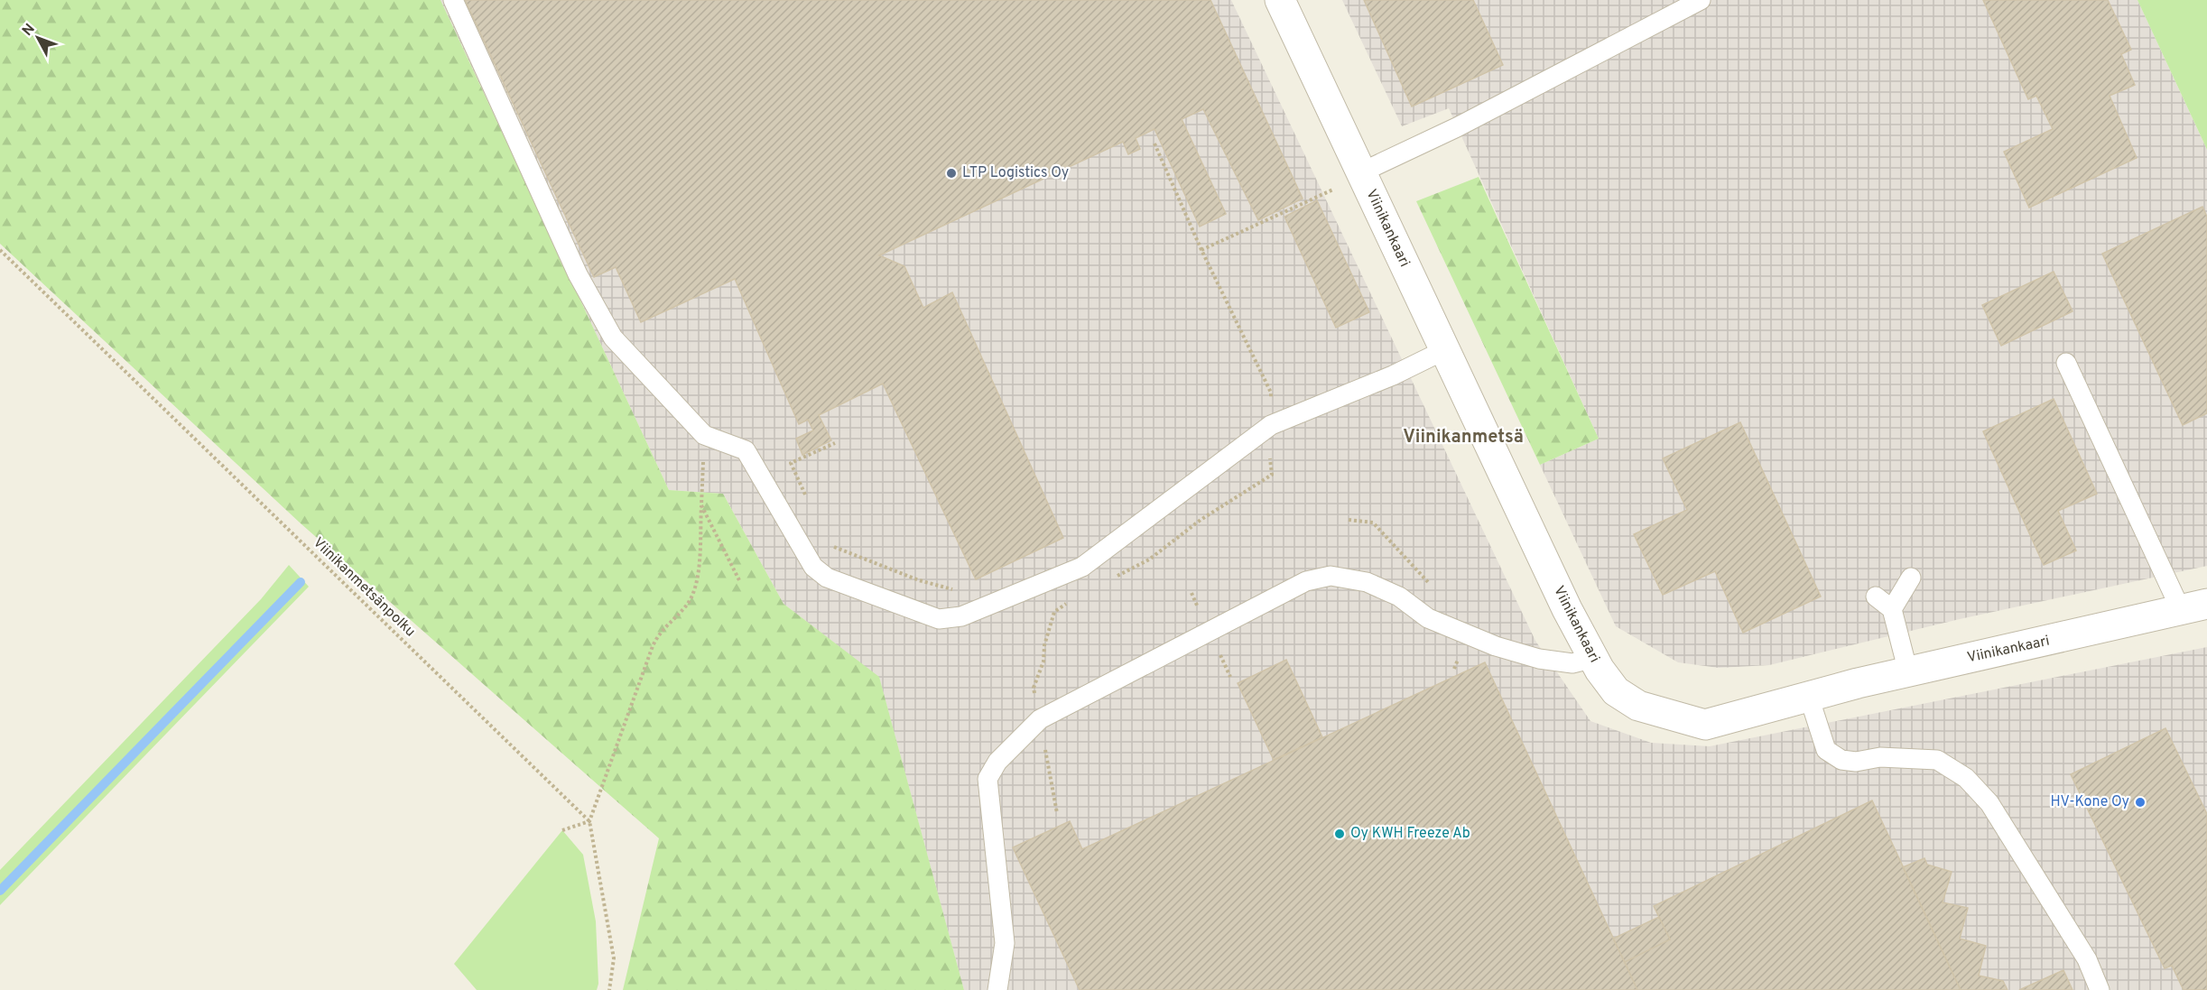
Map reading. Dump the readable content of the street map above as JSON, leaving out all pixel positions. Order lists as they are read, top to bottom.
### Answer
{
  "streets": {
    "street": ["Viinikankaari"],
    "path": ["Viinikanmetsänpolku"]
  },
  "districts": ["Viinikanmetsä"],
  "places": ["LTP Logistics Oy", "HV-Kone Oy", "Oy KWH Freeze Ab"],
  "north": "top left"
}
